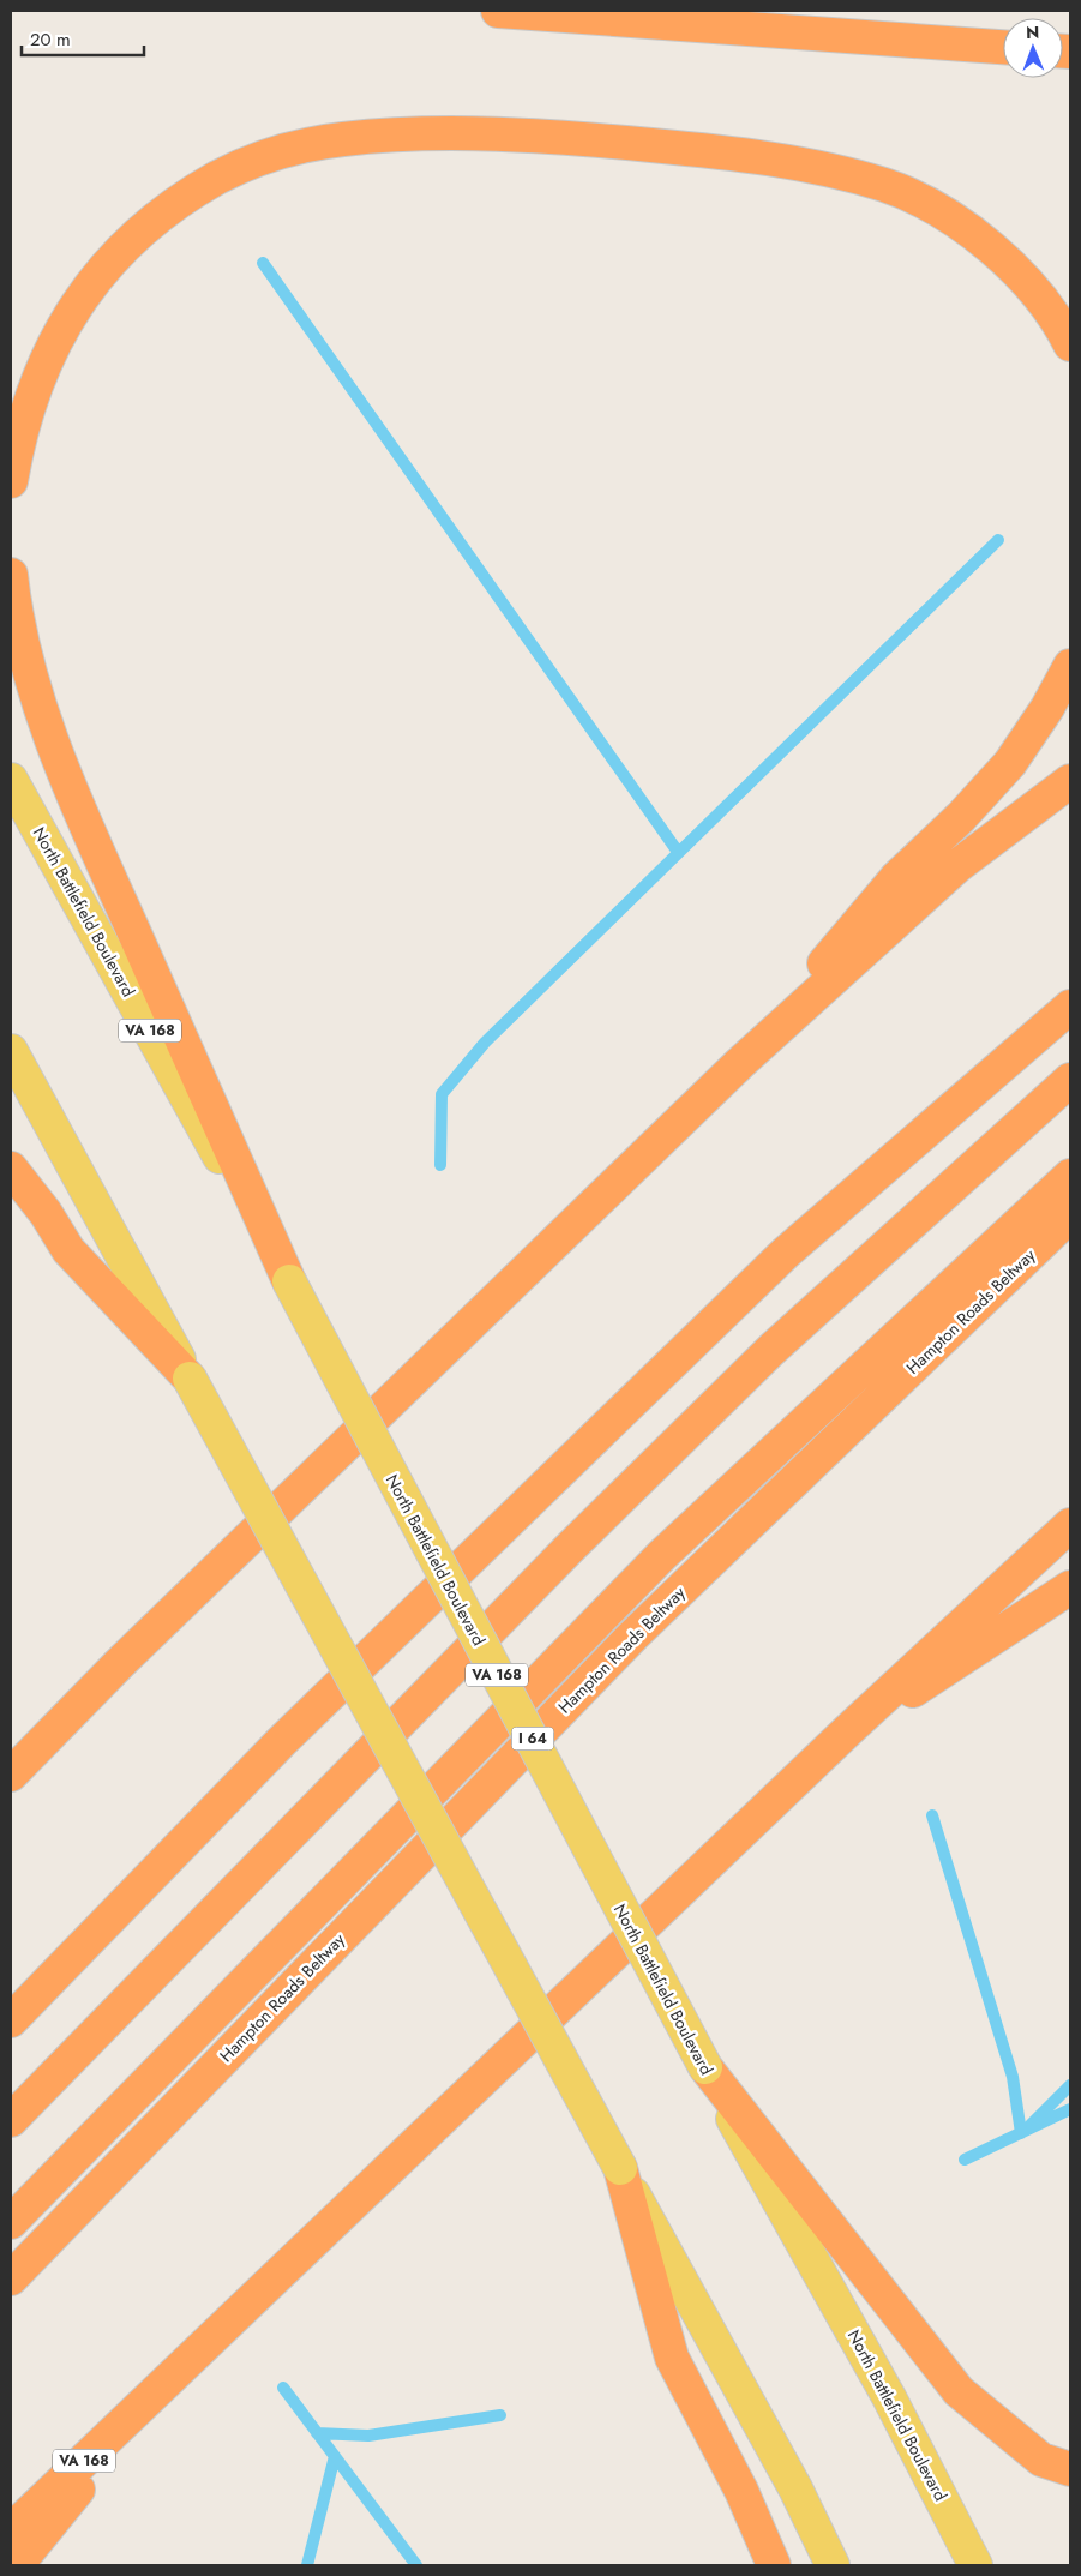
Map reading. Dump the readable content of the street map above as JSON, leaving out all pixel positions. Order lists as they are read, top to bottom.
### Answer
{
  "streets": {
    "highway": ["VA 168", "Hampton Roads Beltway", "I 64"],
    "main road": ["North Battlefield Boulevard"]
  },
  "scale_bar": "20 m",
  "north": "top"
}
